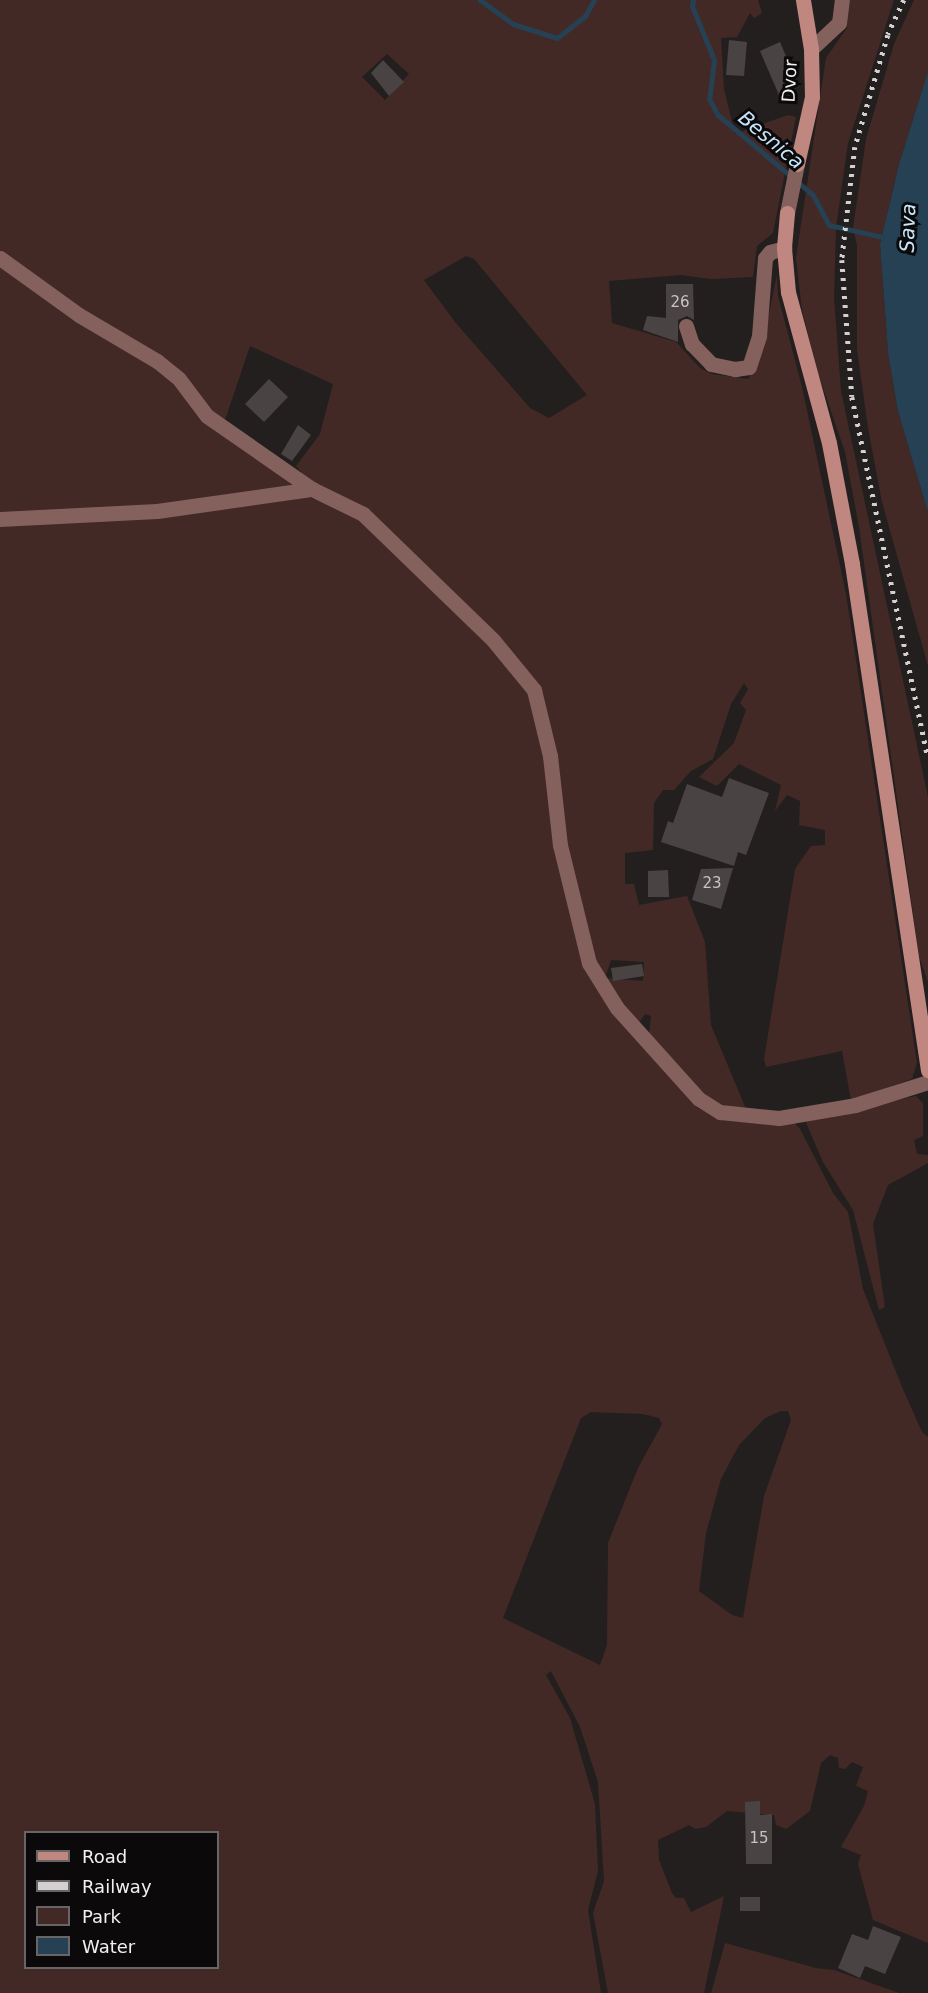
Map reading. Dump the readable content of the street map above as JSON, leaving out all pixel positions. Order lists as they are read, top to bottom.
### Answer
{
  "streets": {
    "street": ["Dvor"]
  },
  "water": ["Besnica", "Sava"],
  "house_numbers": ["26", "23", "15"],
  "legend": [
    "Road",
    "Railway",
    "Park",
    "Water"
  ]
}
